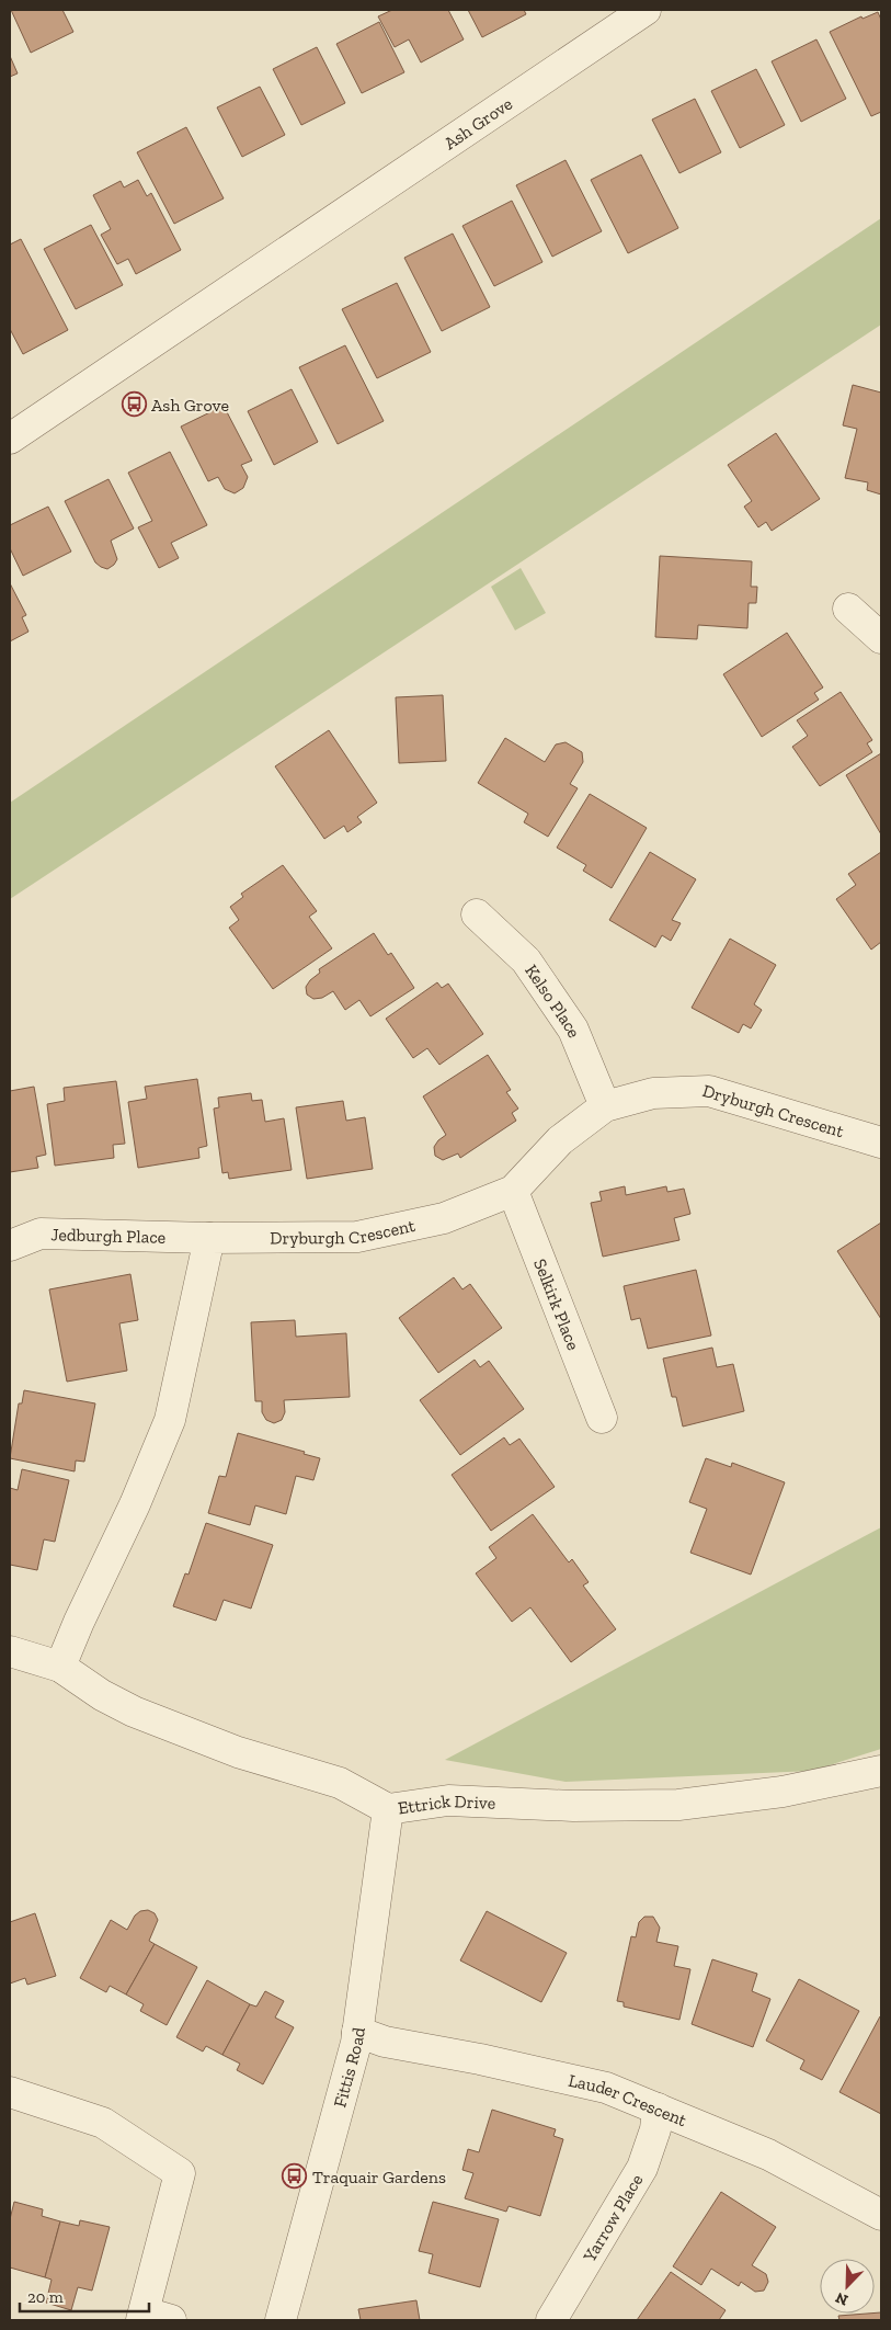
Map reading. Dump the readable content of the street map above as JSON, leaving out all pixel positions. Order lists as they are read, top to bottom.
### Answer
{
  "streets": {
    "street": [
      "Ash Grove",
      "Kelso Place",
      "Dryburgh Crescent",
      "Jedburgh Place",
      "Selkirk Place",
      "Ettrick Drive",
      "Fittis Road",
      "Lauder Crescent",
      "Yarrow Place"
    ]
  },
  "crossings": [
    ["Kelso Place", "Dryburgh Crescent"],
    ["Dryburgh Crescent", "Jedburgh Place"],
    ["Dryburgh Crescent", "Selkirk Place"],
    ["Ettrick Drive", "Fittis Road"],
    ["Fittis Road", "Lauder Crescent"],
    ["Lauder Crescent", "Yarrow Place"]
  ],
  "places": {
    "bus stop": ["Ash Grove", "Traquair Gardens"]
  },
  "scale_bar": "20 m",
  "north": "bottom left"
}
